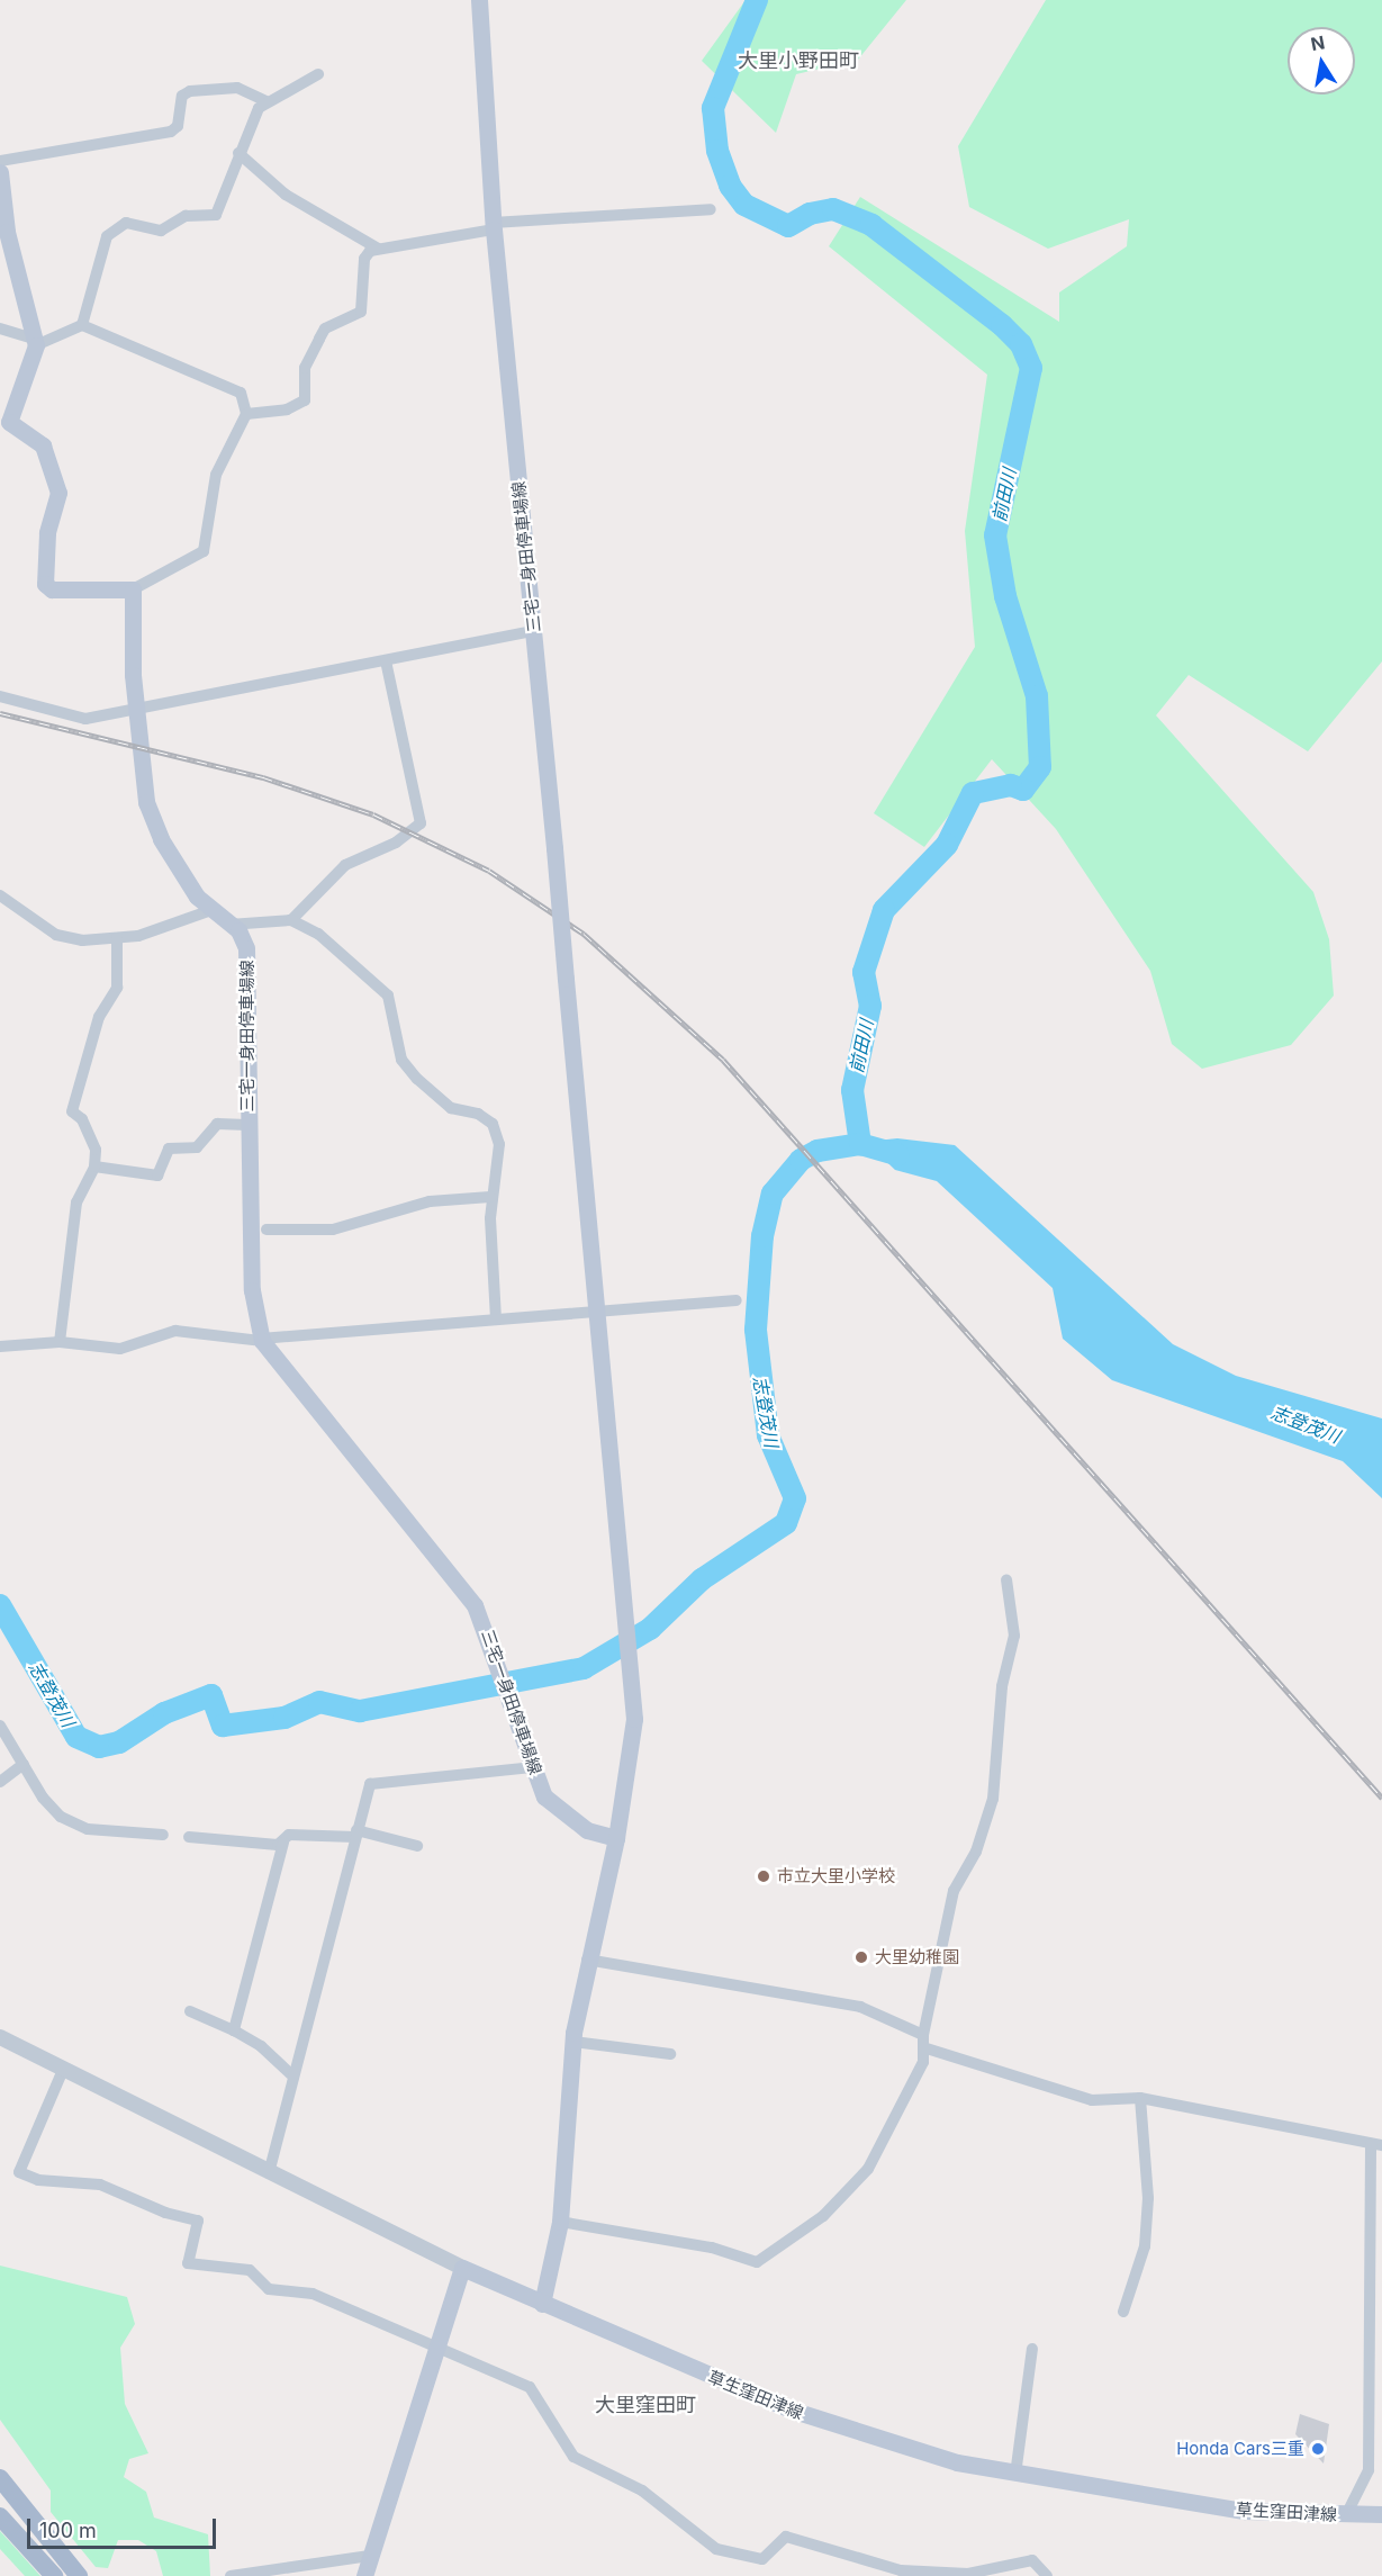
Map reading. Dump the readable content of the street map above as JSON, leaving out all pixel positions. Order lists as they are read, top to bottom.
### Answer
{
  "streets": {
    "main road": ["三宅一身田停車場線", "草生窪田津線"]
  },
  "crossings": [
    ["三宅一身田停車場線", "草生窪田津線"]
  ],
  "districts": ["大里小野田町", "大里窪田町"],
  "water": ["前田川", "志登茂川"],
  "places": ["市立大里小学校", "大里幼稚園", "Honda Cars三重"],
  "scale_bar": "100 m",
  "north": "top"
}
